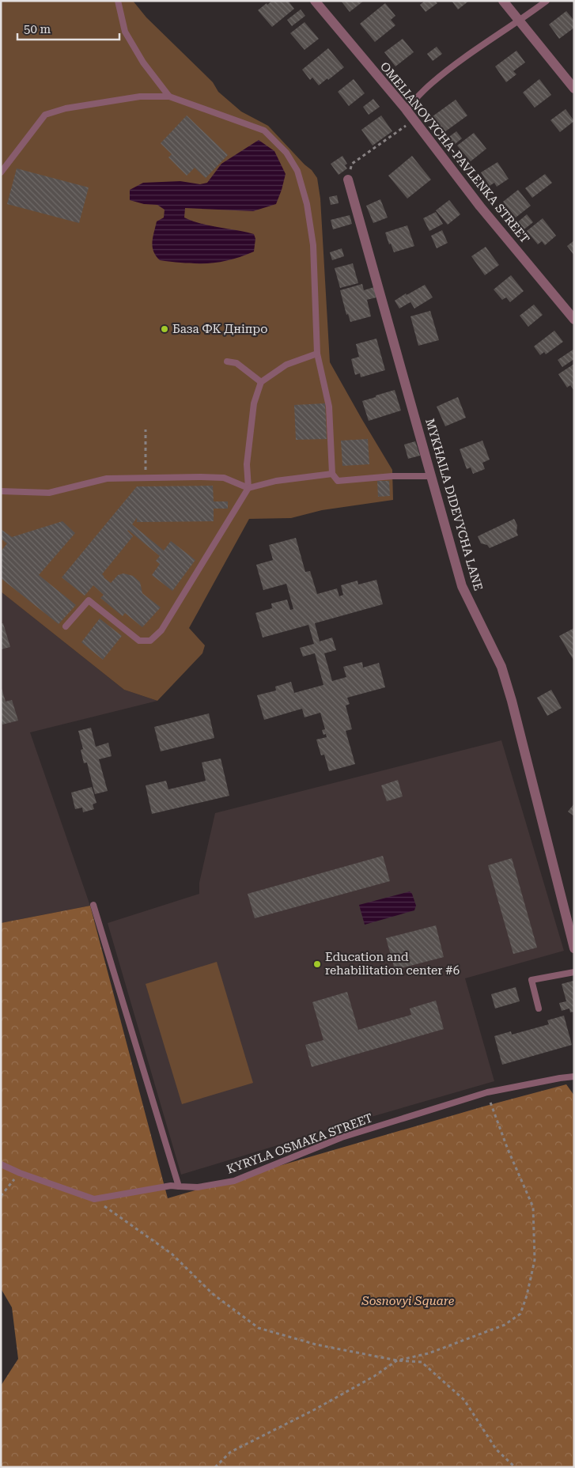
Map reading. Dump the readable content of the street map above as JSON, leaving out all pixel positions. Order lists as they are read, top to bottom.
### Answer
{
  "streets": {
    "street": ["OMELIANOVYCHA-PAVLENKA STREET", "MYKHAILA DIDEVYCHA LANE"],
    "lane": ["KYRYLA OSMAKA STREET"]
  },
  "parks": ["Sosnovyi Square"],
  "places": ["База ФК Дніпро", "Education and rehabilitation center #6"],
  "scale_bar": "50 m"
}
